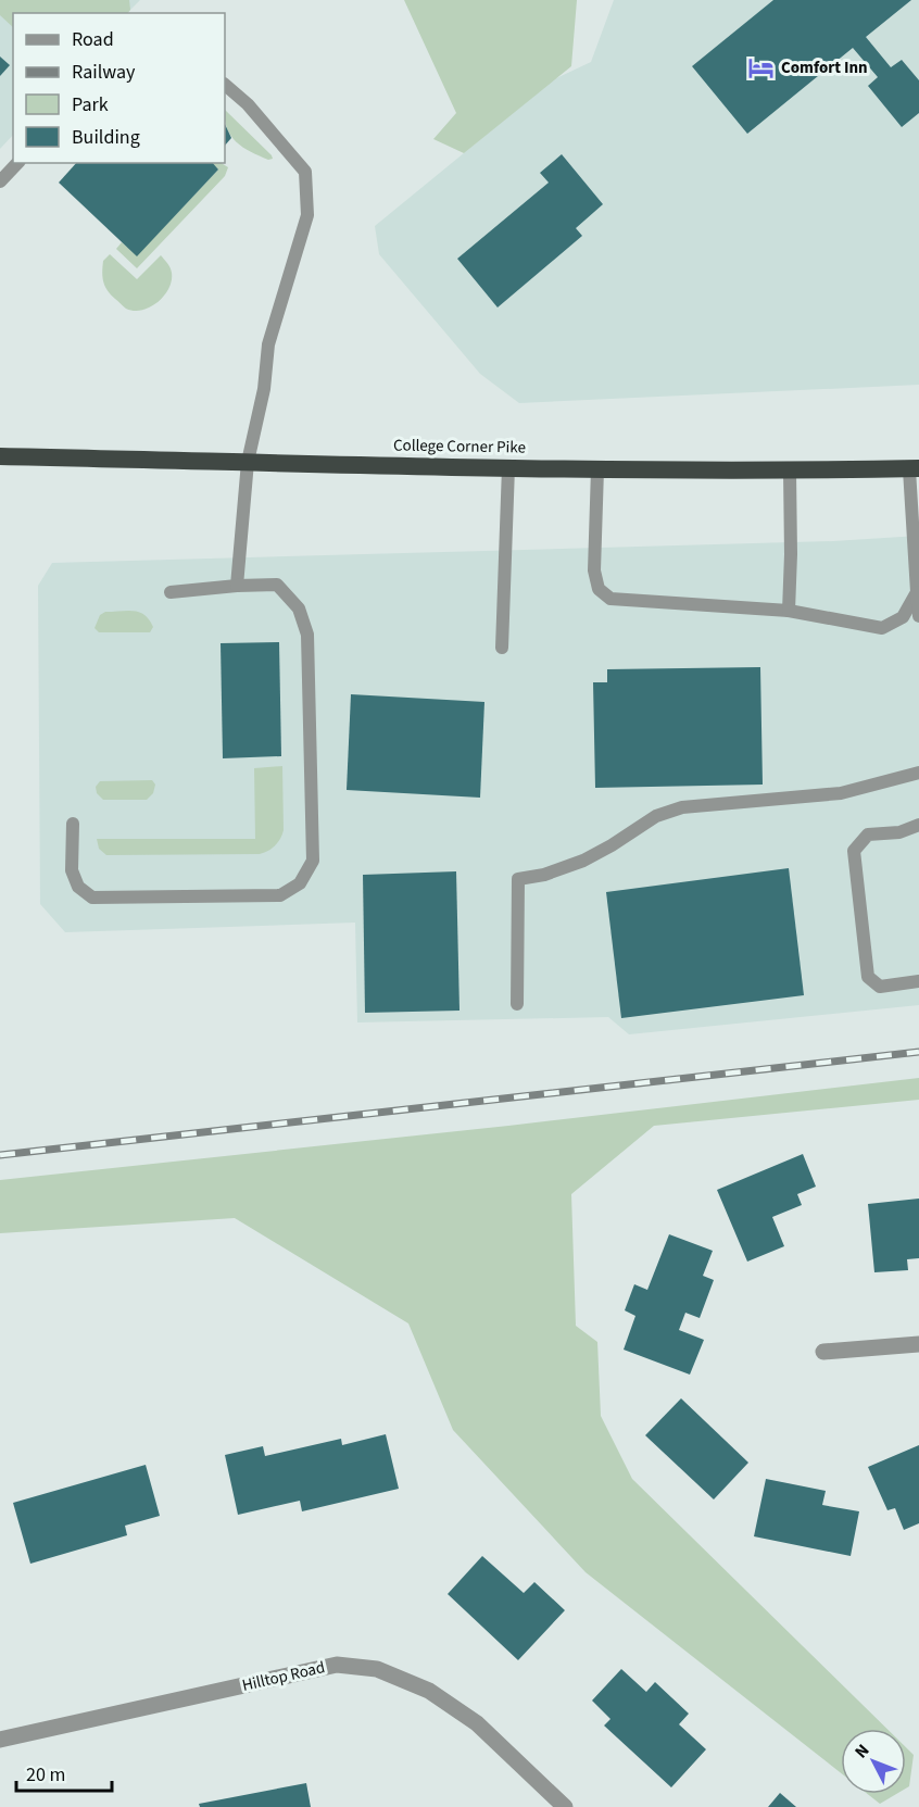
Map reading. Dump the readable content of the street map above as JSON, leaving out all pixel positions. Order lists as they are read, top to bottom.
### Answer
{
  "streets": {
    "highway": ["College Corner Pike"],
    "street": ["Hilltop Road"]
  },
  "places": {
    "hotel": ["Comfort Inn"]
  },
  "legend": [
    "Road",
    "Railway",
    "Park",
    "Building"
  ],
  "scale_bar": "20 m",
  "north": "top left"
}
